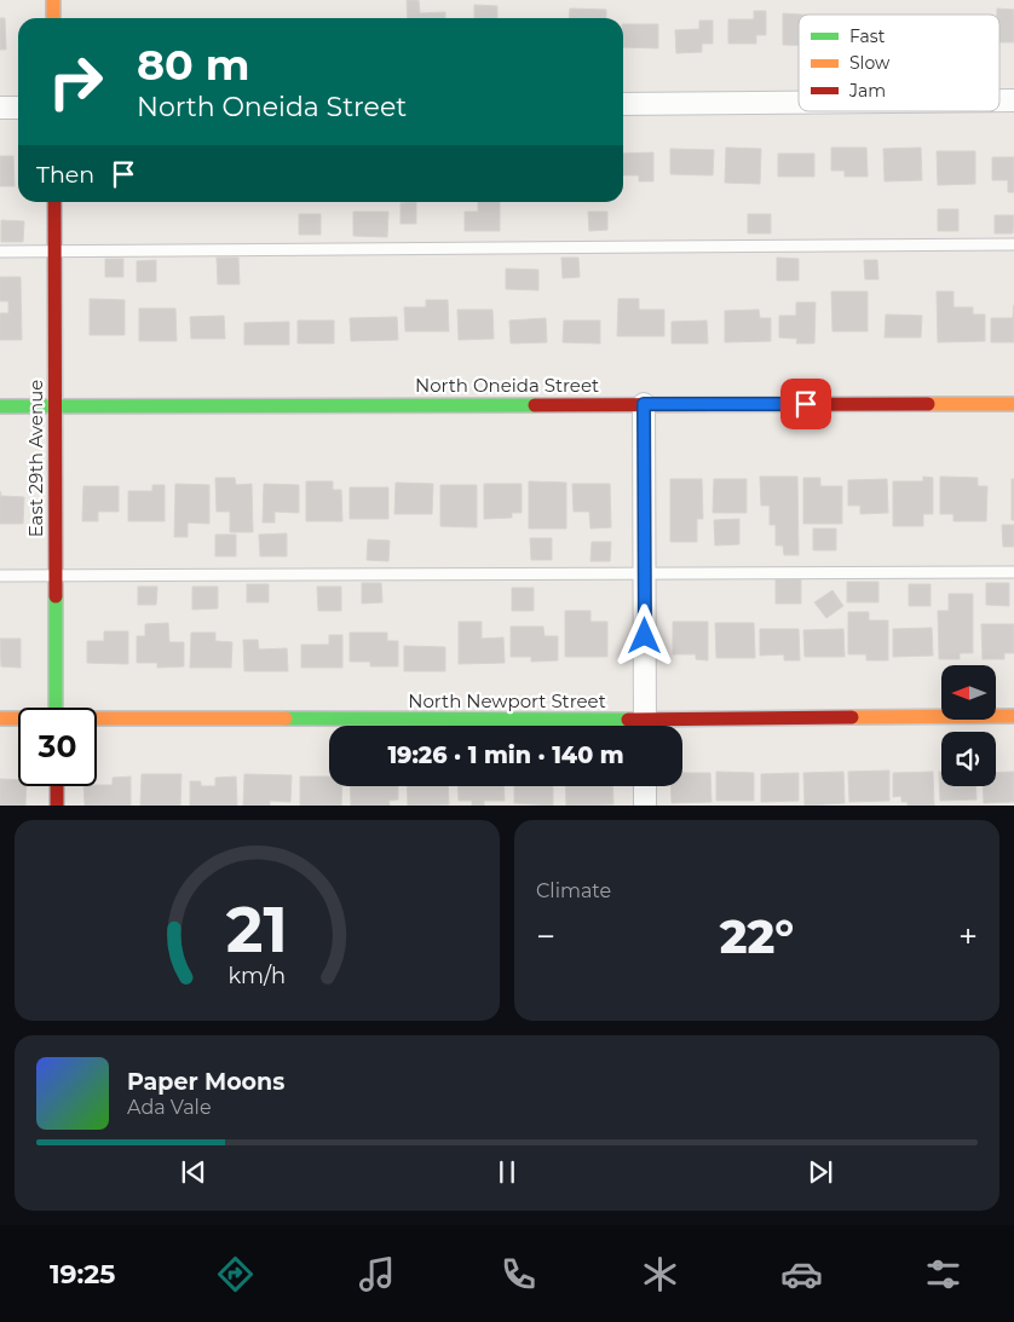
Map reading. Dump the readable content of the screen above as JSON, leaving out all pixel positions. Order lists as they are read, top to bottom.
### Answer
{
  "streets": {
    "street": ["North Oneida Street", "East 29th Avenue", "North Newport Street"]
  },
  "crossings": [
    ["North Oneida Street", "East 29th Avenue"]
  ],
  "legend": ["Fast", "Slow", "Jam"],
  "north": "left",
  "page": {
    "turn": ["80 m", "North Oneida Street"],
    "then": "Then",
    "limit": "30",
    "trip": "19:26 · 1 min · 140 m",
    "tile": "Climate",
    "heat": ["−", "22°", "+"],
    "song": ["Paper Moons", "Ada Vale"],
    "tabs": "19:25",
    "gauge": ["21", "km/h"]
  }
}
